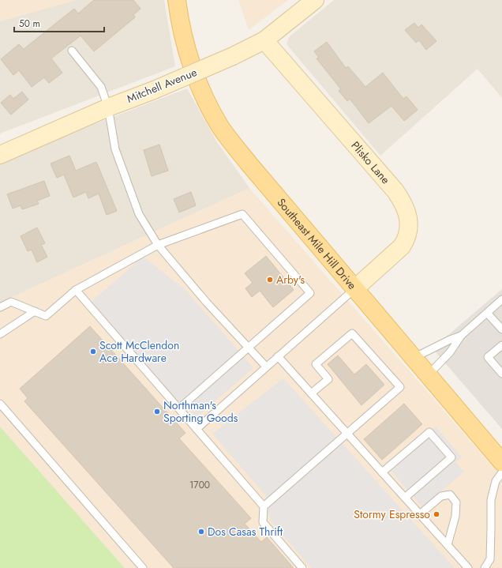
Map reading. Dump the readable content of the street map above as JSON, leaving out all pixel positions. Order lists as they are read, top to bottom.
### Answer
{
  "streets": {
    "main road": ["Southeast Mile Hill Drive"],
    "street": ["Mitchell Avenue", "Plisko Lane"]
  },
  "crossings": [
    ["Mitchell Avenue", "Plisko Lane"],
    ["Plisko Lane", "Southeast Mile Hill Drive"]
  ],
  "places": [
    "Arby's",
    "Scott McClendon Ace Hardware",
    "Northman's Sporting Goods",
    "Stormy Espresso",
    "Dos Casas Thrift"
  ],
  "house_numbers": ["1700"],
  "scale_bar": "50 m"
}
